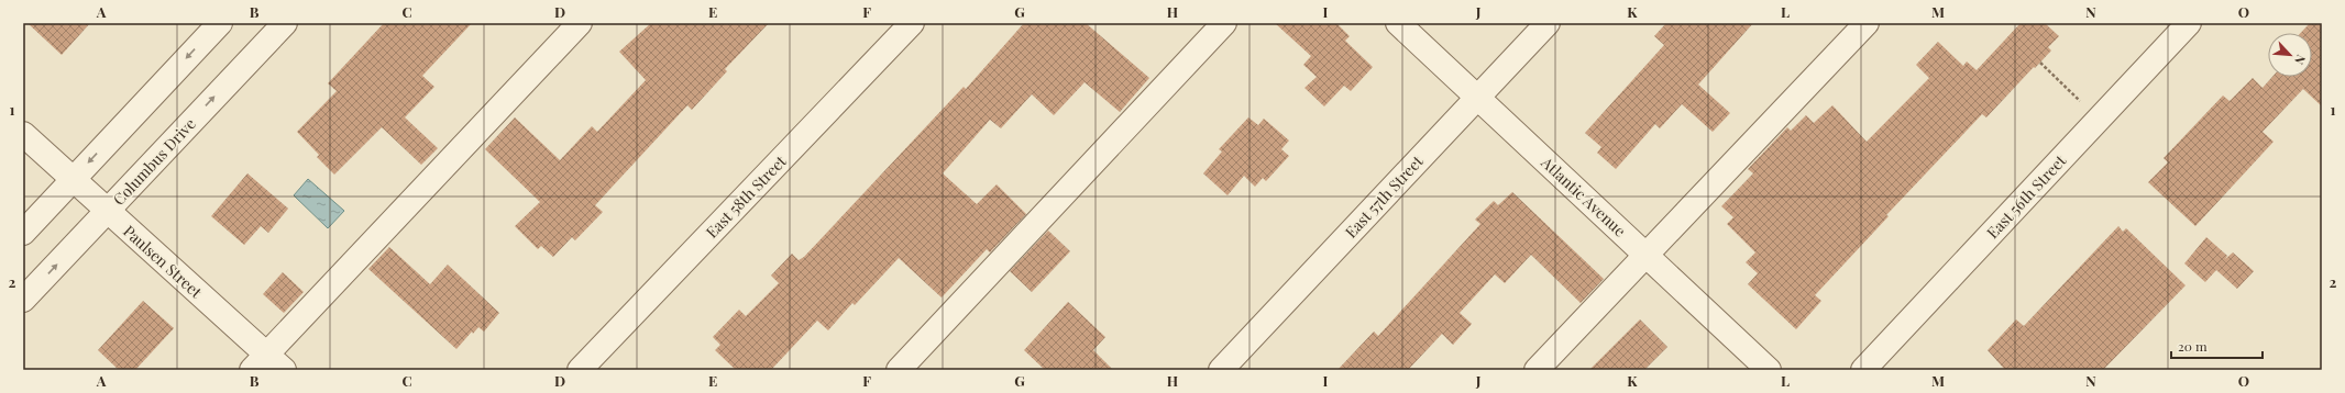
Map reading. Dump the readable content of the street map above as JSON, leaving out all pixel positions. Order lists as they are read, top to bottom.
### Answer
{
  "streets": {
    "street": [
      "Columbus Drive",
      "East 58th Street",
      "East 57th Street",
      "Atlantic Avenue",
      "East 56th Street",
      "Paulsen Street"
    ]
  },
  "crossings": [
    ["Columbus Drive", "Paulsen Street"],
    ["East 57th Street", "Atlantic Avenue"]
  ],
  "scale_bar": "20 m",
  "north": "bottom right",
  "grid": {
    "columns": [
      "A",
      "B",
      "C",
      "D",
      "E",
      "F",
      "G",
      "H",
      "I",
      "J",
      "K",
      "L",
      "M",
      "N",
      "O"
    ],
    "rows": ["1", "2"]
  }
}
